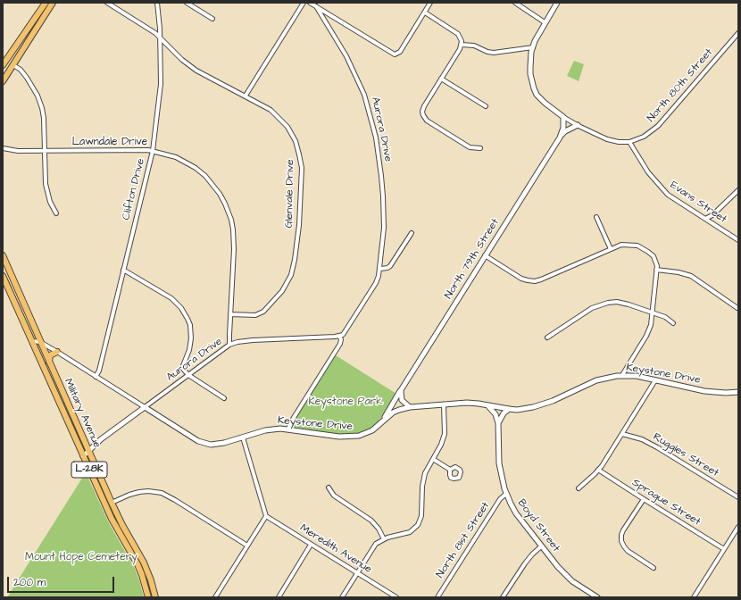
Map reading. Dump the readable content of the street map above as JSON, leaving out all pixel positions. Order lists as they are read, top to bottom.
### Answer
{
  "streets": {
    "main road": ["Military Avenue", "L-28K"],
    "street": [
      "North 80th Street",
      "Aurora Drive",
      "Lawndale Drive",
      "Clifton Drive",
      "Glenvale Drive",
      "Evans Street",
      "North 79th Street",
      "Keystone Drive",
      "Ruggles Street",
      "Sprague Street",
      "Boyd Street",
      "North 81st Street",
      "Meredith Avenue"
    ]
  },
  "crossings": [
    ["North 80th Street", "Evans Street"],
    ["Aurora Drive", "Lawndale Drive"],
    ["Aurora Drive", "Keystone Drive"],
    ["Aurora Drive", "Military Avenue"],
    ["Lawndale Drive", "Clifton Drive"],
    ["Lawndale Drive", "Glenvale Drive"],
    ["Clifton Drive", "Glenvale Drive"],
    ["Clifton Drive", "Keystone Drive"],
    ["North 79th Street", "Keystone Drive"],
    ["Keystone Drive", "Military Avenue"],
    ["Keystone Drive", "Boyd Street"],
    ["Boyd Street", "North 81st Street"]
  ],
  "parks": ["Keystone Park", "Mount Hope Cemetery"],
  "scale_bar": "200 m"
}
